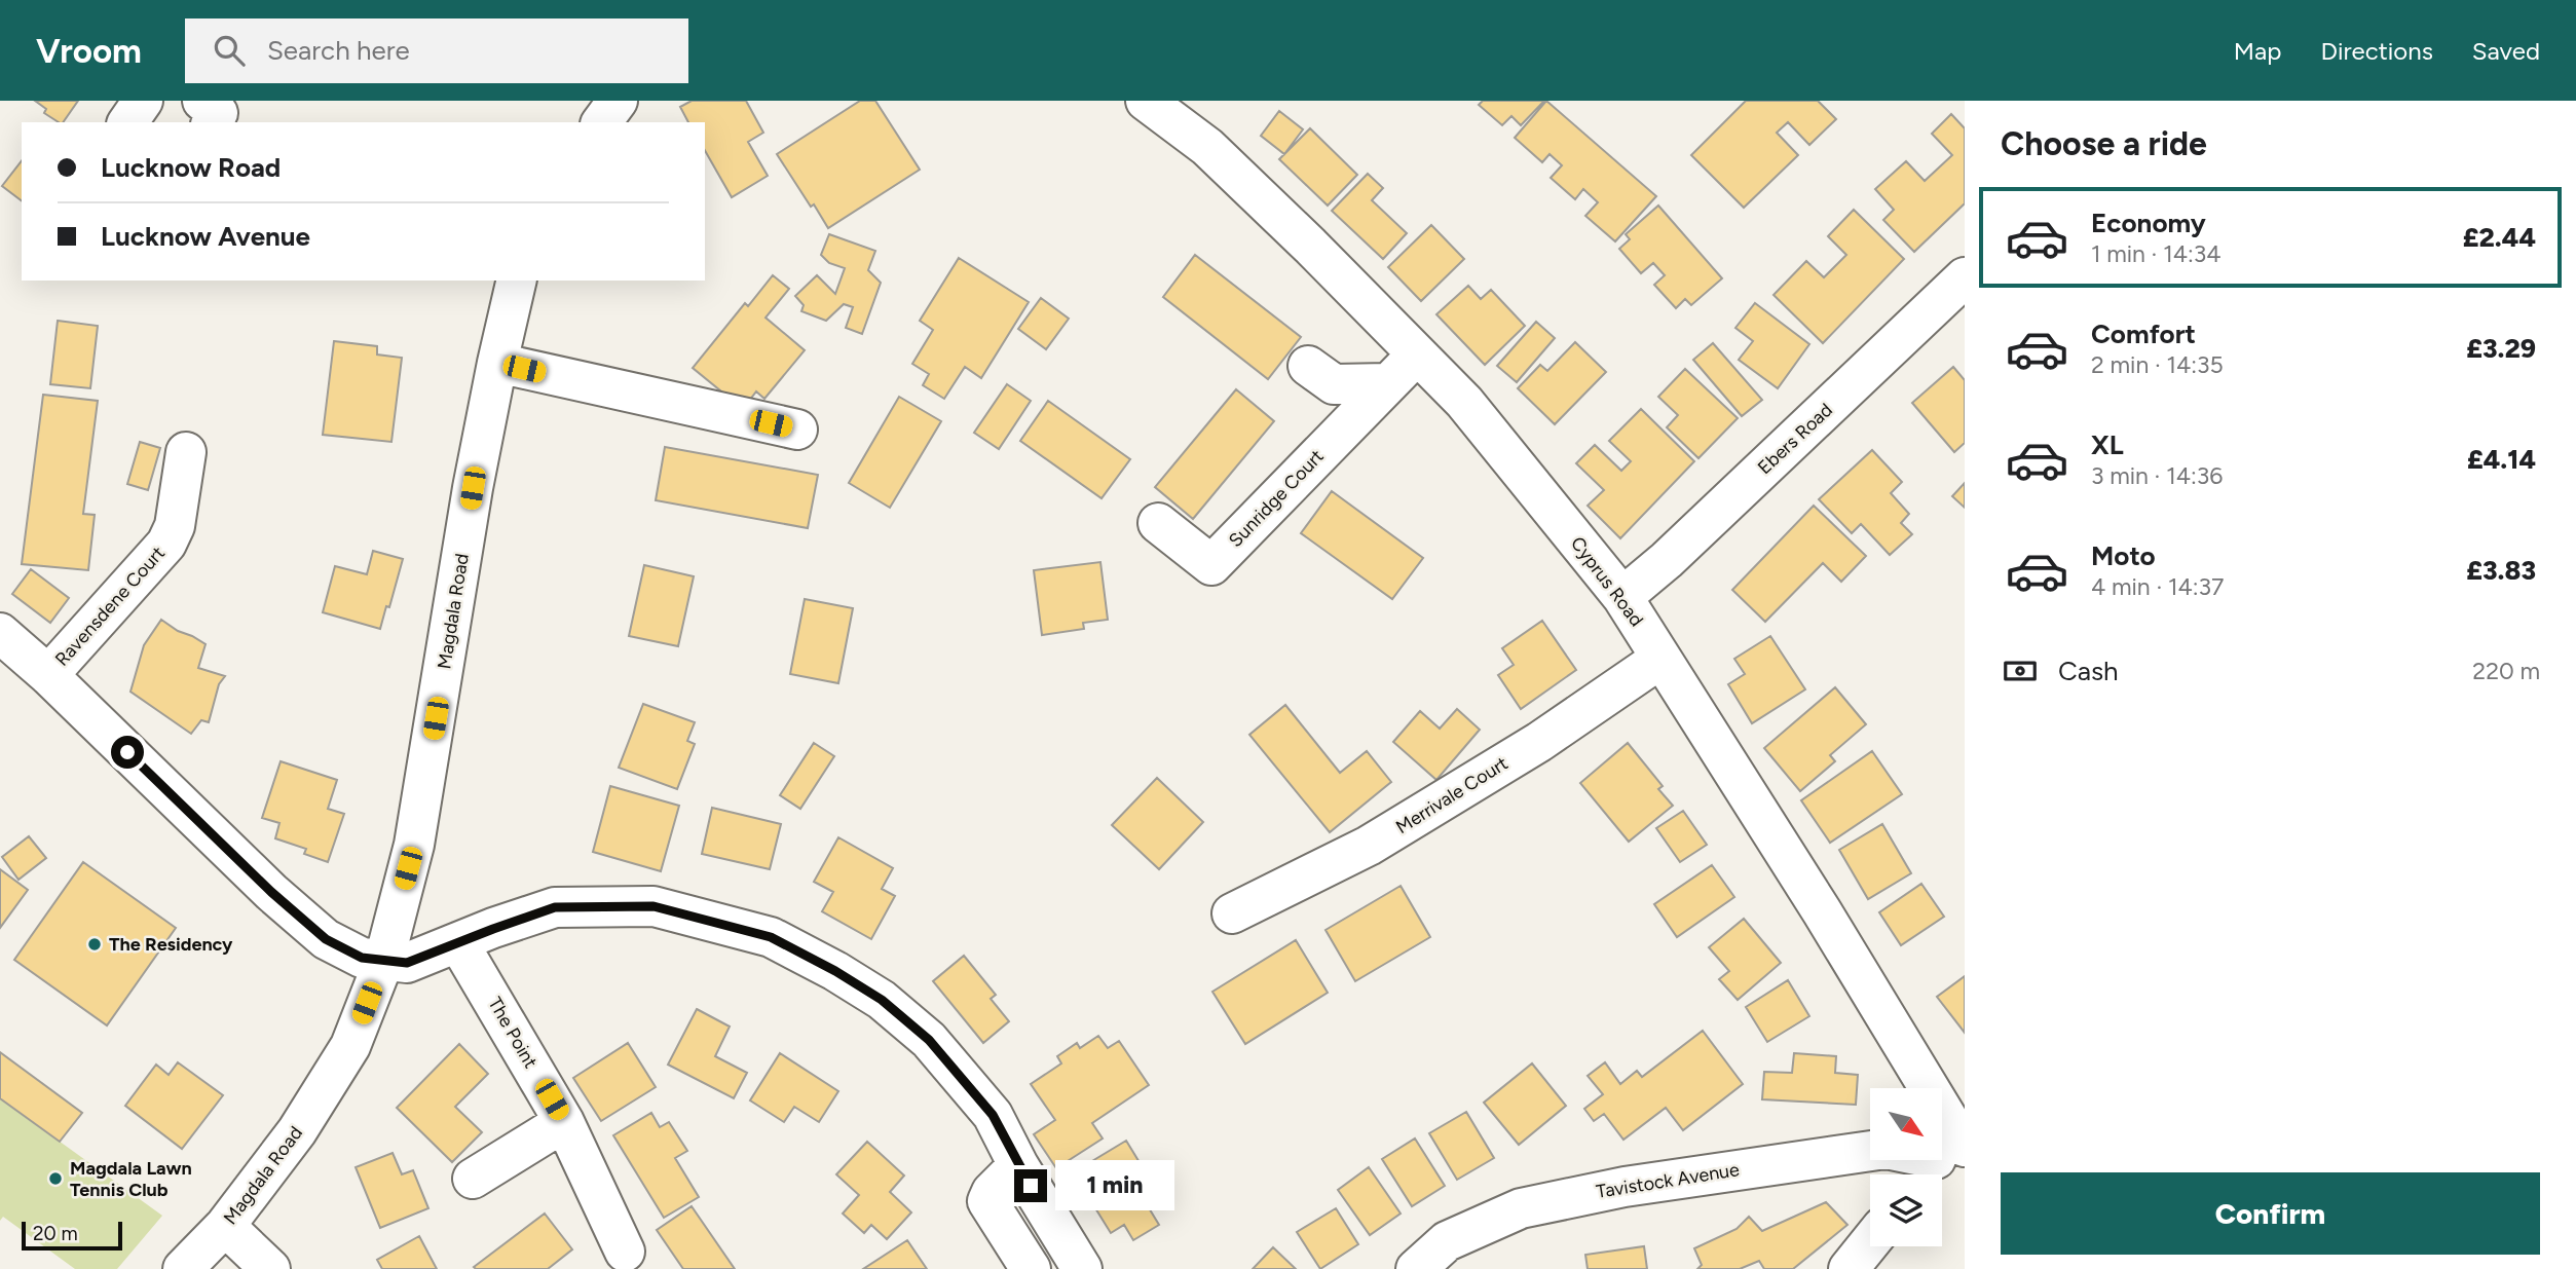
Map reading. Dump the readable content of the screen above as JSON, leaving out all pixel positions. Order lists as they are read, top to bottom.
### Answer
{
  "streets": {
    "street": [
      "Ebers Road",
      "Sunridge Court",
      "Cyprus Road",
      "Ravensdene Court",
      "Magdala Road",
      "Merrivale Court",
      "The Point",
      "Tavistock Avenue"
    ]
  },
  "crossings": [
    ["Ebers Road", "Cyprus Road"],
    ["Sunridge Court", "Cyprus Road"],
    ["Cyprus Road", "Merrivale Court"],
    ["Cyprus Road", "Tavistock Avenue"]
  ],
  "places": ["The Residency", "Magdala Lawn Tennis Club"],
  "scale_bar": "20 m",
  "north": "bottom right",
  "page": {
    "header": "Vroom",
    "search": "Search here",
    "nav": ["Map", "Directions", "Saved"],
    "heading": "Choose a ride",
    "banner": ["Lucknow Road", "Lucknow Avenue"],
    "list": [
      {
        "name": "Economy",
        "note": "1 min · 14:34",
        "value": "£2.44"
      },
      {
        "name": "Comfort",
        "note": "2 min · 14:35",
        "value": "£3.29"
      },
      {
        "name": "XL",
        "note": "3 min · 14:36",
        "value": "£4.14"
      },
      {
        "name": "Moto",
        "note": "4 min · 14:37",
        "value": "£3.83"
      }
    ],
    "pay": ["Cash", "220 m"],
    "buttons": "Confirm",
    "bubble": "1 min",
    "scale": "20 m"
  }
}
